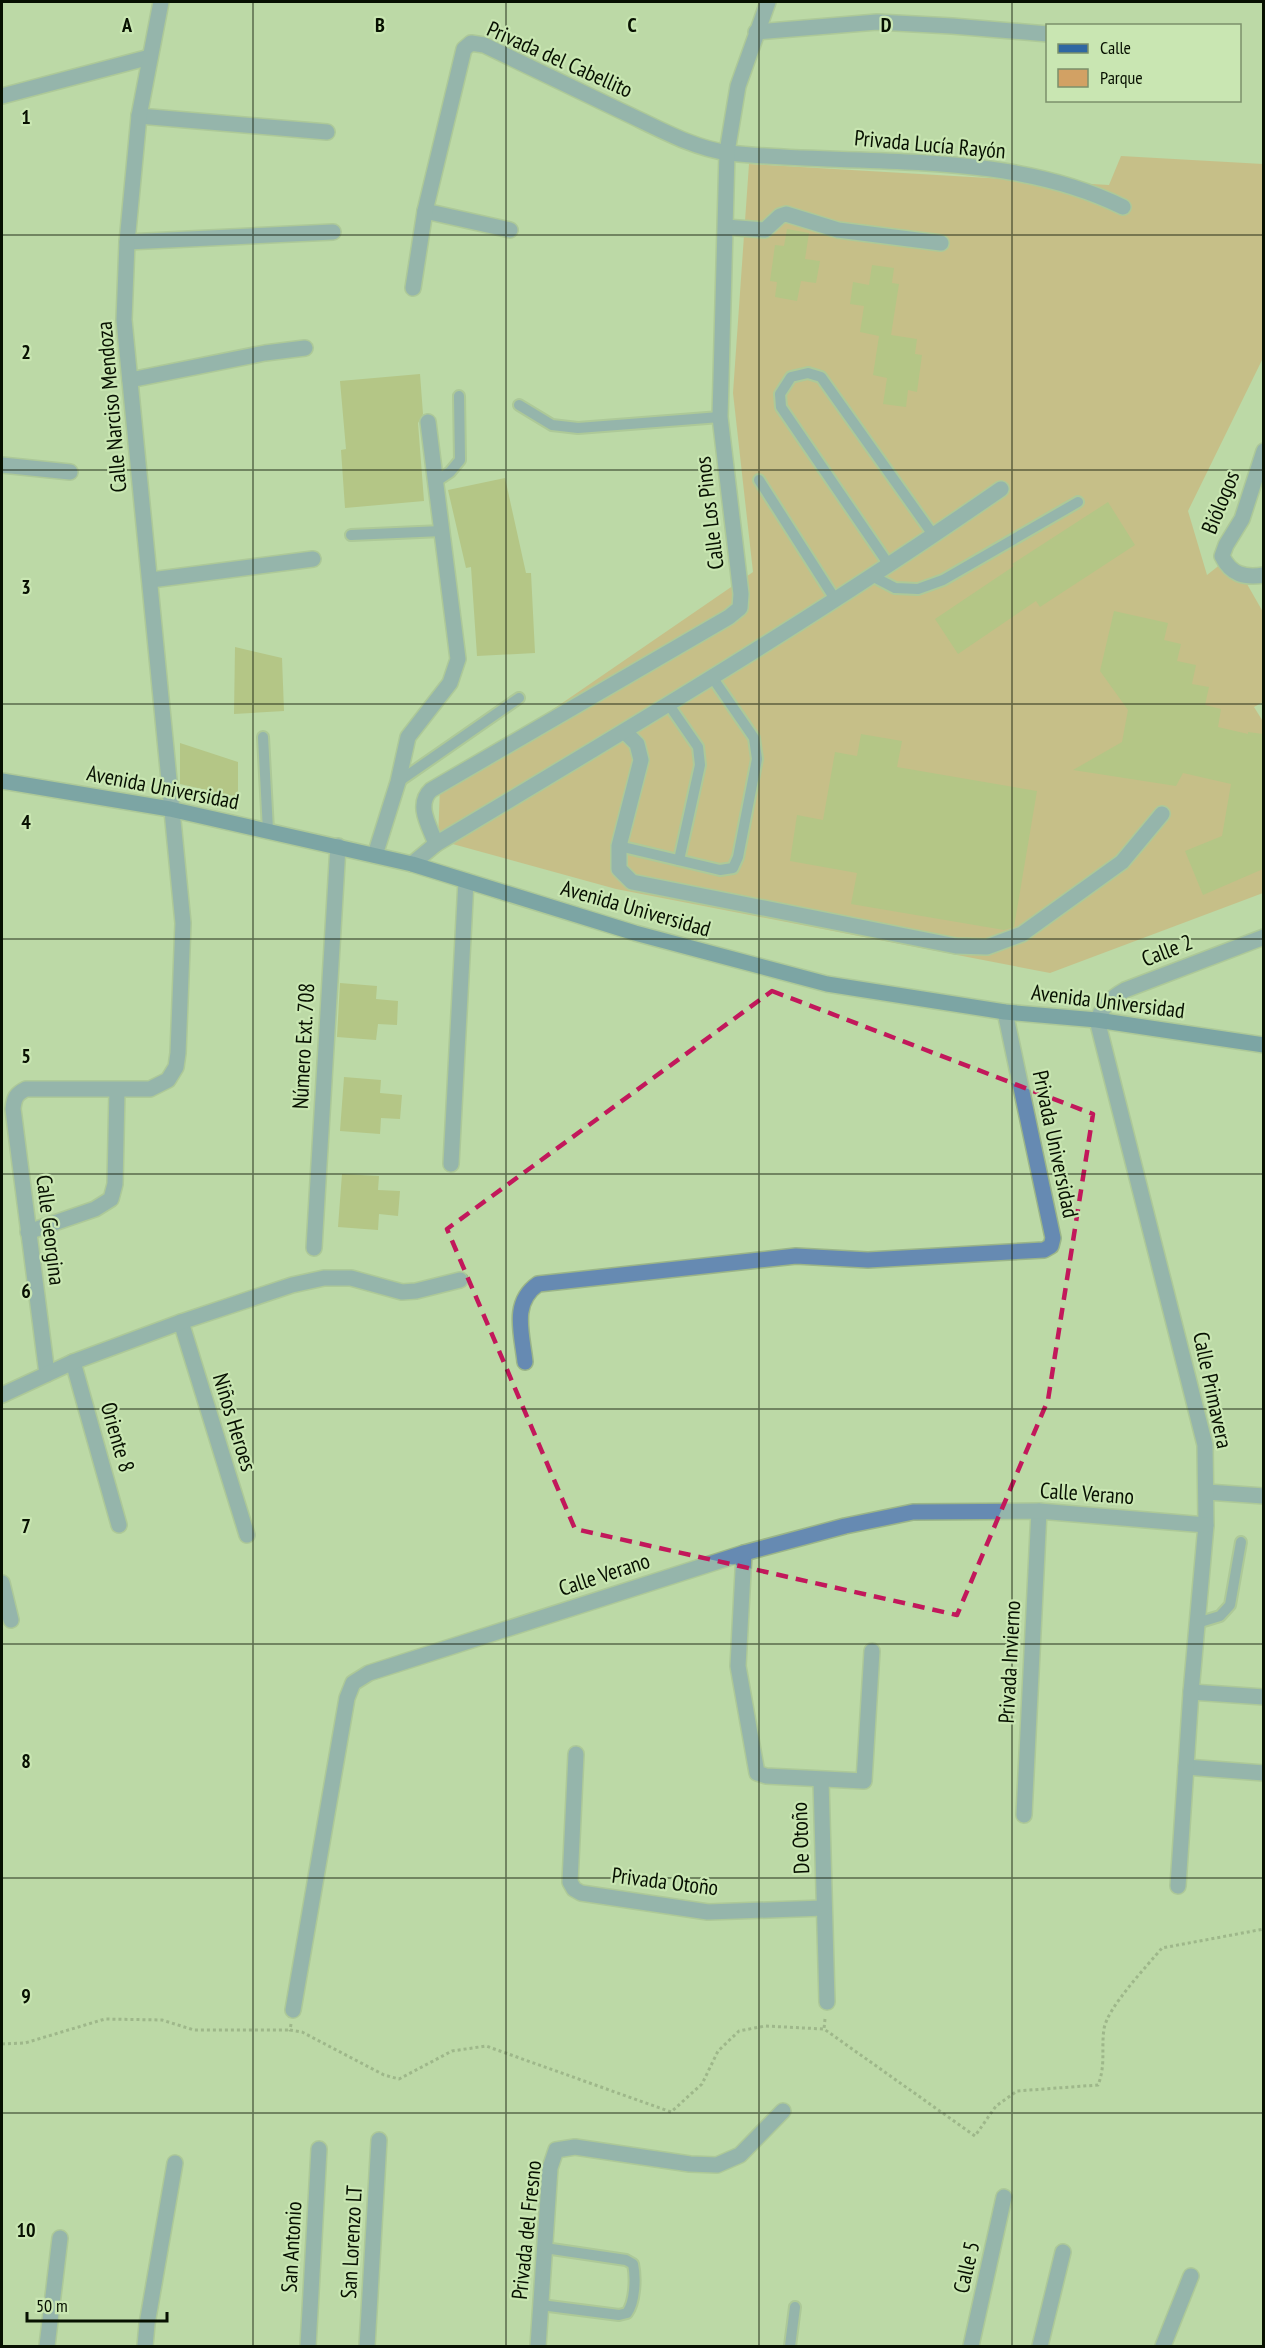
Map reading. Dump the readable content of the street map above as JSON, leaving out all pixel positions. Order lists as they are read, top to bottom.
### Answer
{
  "streets": {
    "street": [
      "Privada del Cabellito",
      "Privada Lucía Rayón",
      "Calle Narciso Mendoza",
      "Biólogos",
      "Calle Los Pinos",
      "Avenida Universidad",
      "Calle 2",
      "Número Ext. 708",
      "Privada Universidad",
      "Calle Georgina",
      "Calle Primavera",
      "Niños Heroes",
      "Oriente 8",
      "Calle Verano",
      "Privada Invierno",
      "De Otoño",
      "Privada Otoño",
      "Privada del Fresno",
      "San Lorenzo LT",
      "San Antonio",
      "Calle 5"
    ]
  },
  "crossings": [
    ["Privada del Cabellito", "Privada Lucía Rayón"],
    ["Privada del Cabellito", "Calle Los Pinos"],
    ["Privada Lucía Rayón", "Calle Los Pinos"],
    ["Calle Narciso Mendoza", "Avenida Universidad"],
    ["Calle Narciso Mendoza", "Calle Georgina"],
    ["Avenida Universidad", "Calle 2"],
    ["Avenida Universidad", "Número Ext. 708"],
    ["Avenida Universidad", "Privada Universidad"],
    ["Avenida Universidad", "Calle Primavera"],
    ["Calle 2", "Calle Primavera"],
    ["Calle Primavera", "Calle Verano"],
    ["Calle Verano", "Privada Invierno"],
    ["Calle Verano", "De Otoño"],
    ["De Otoño", "Privada Otoño"]
  ],
  "legend": ["Calle", "Parque"],
  "scale_bar": "50 m",
  "grid": {
    "columns": [
      "A",
      "B",
      "C",
      "D"
    ],
    "rows": [
      "1",
      "2",
      "3",
      "4",
      "5",
      "6",
      "7",
      "8",
      "9",
      "10"
    ]
  }
}
